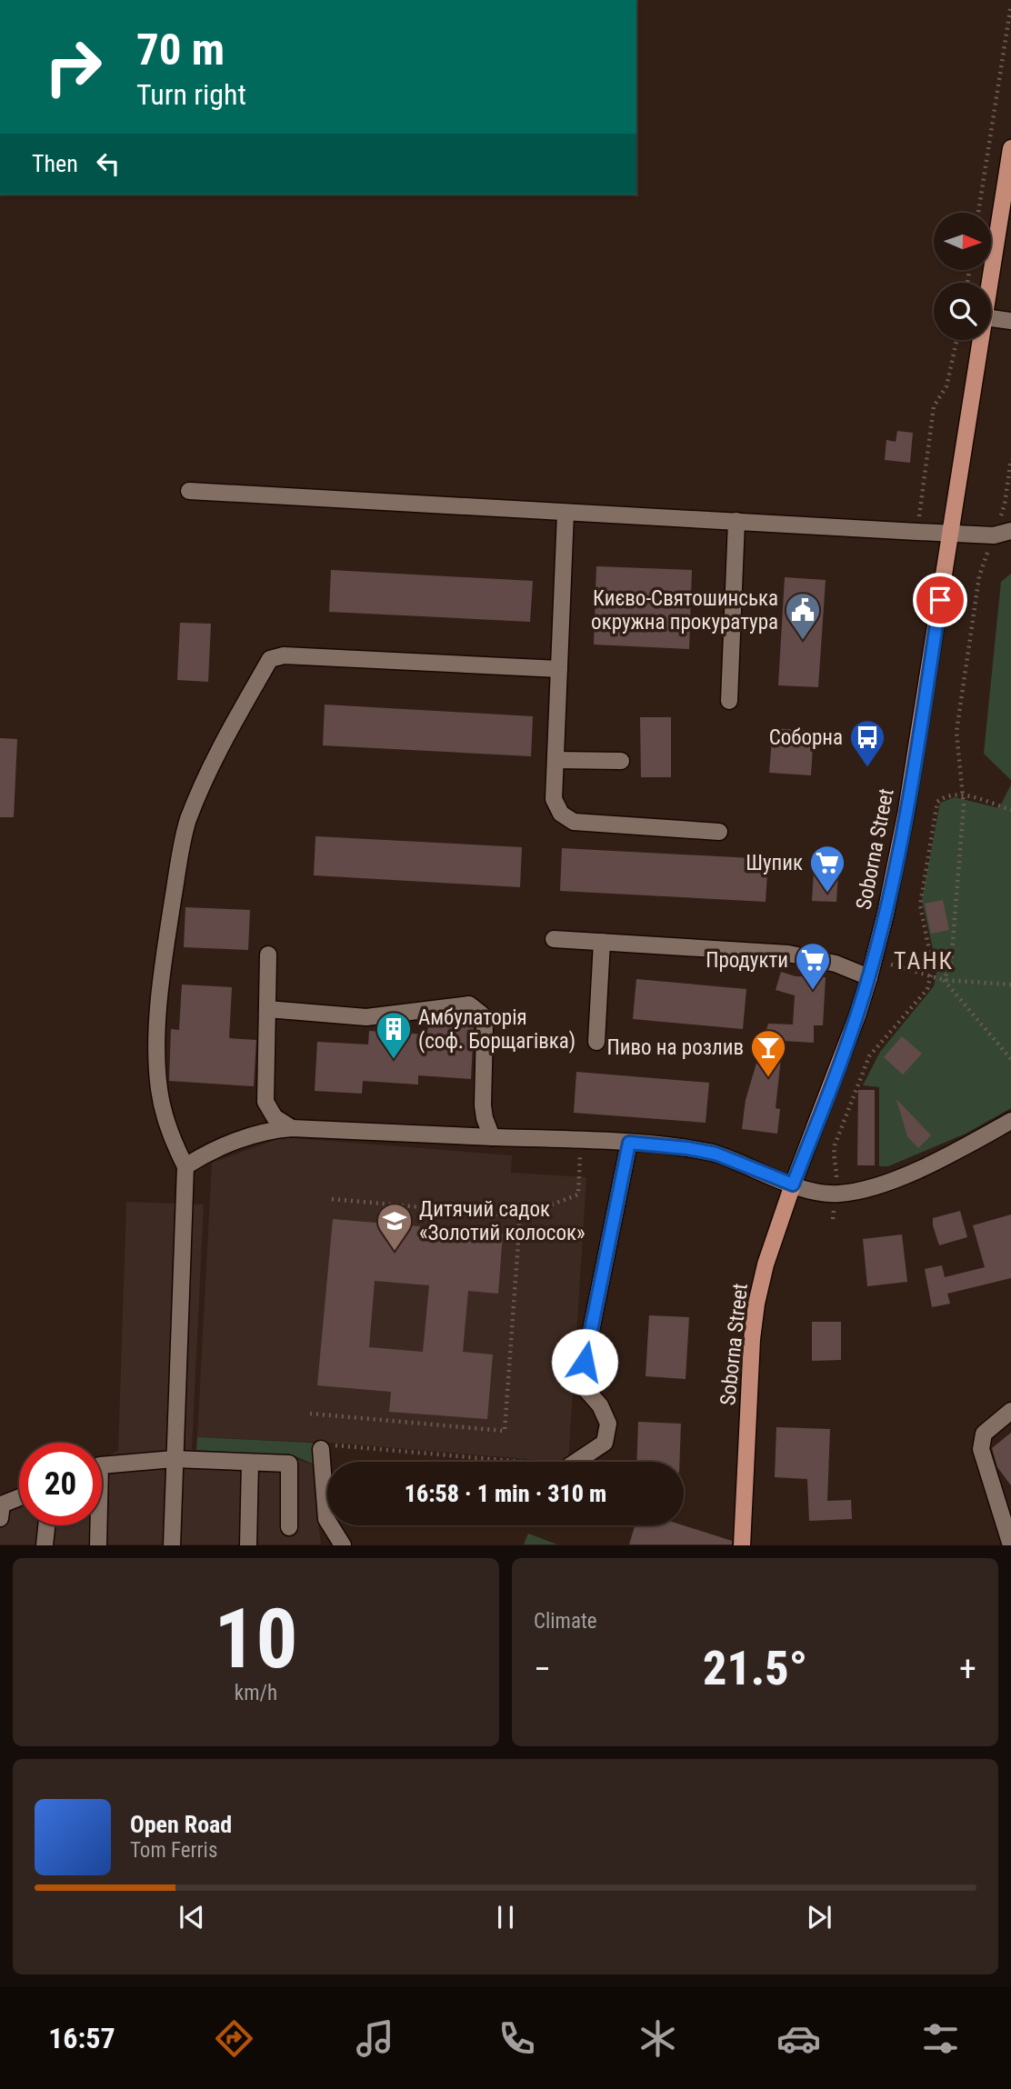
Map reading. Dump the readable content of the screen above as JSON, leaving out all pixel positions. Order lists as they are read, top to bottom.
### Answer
{
  "streets": {
    "main road": ["Soborna Street"]
  },
  "districts": ["ТАНК"],
  "places": {
    "public building": ["Києво-Святошинська окружна прокуратура"],
    "bus stop": ["Соборна"],
    "supermarket": ["Шупик", "Продукти"],
    "building": ["Амбулаторія (соф. Борщагівка)"],
    "bar": ["Пиво на розлив"],
    "school or university": ["Дитячий садок «Золотий колосок»"]
  },
  "north": "right",
  "page": {
    "turn": ["70 m", "Turn right"],
    "then": "Then",
    "limit": "20",
    "trip": "16:58 · 1 min · 310 m",
    "tile": [
      ["10", "km/h"],
      "Climate"
    ],
    "heat": ["−", "21.5°", "+"],
    "song": ["Open Road", "Tom Ferris"],
    "tabs": "16:57"
  }
}
